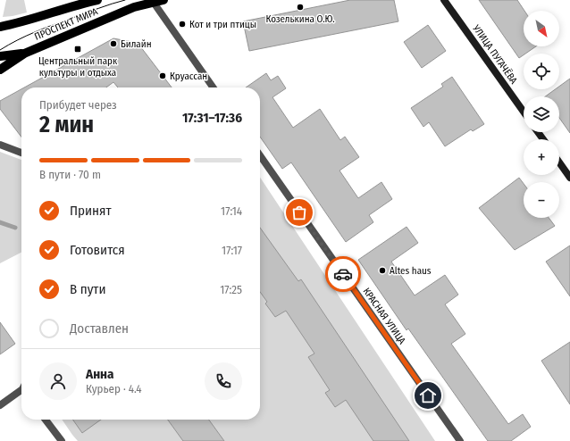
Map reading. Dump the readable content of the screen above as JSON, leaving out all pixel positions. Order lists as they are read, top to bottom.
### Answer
{
  "streets": {
    "main road": ["ПРОСПЕКТ МИРА"],
    "street": ["УЛИЦА ПУГАЧЁВА", "КРАСНАЯ УЛИЦА"]
  },
  "places": {
    "other": [
      "Козелькина О.Ю.",
      "Кот и три птицы",
      "Билайн",
      "Круассан",
      "Altes haus"
    ],
    "transit": ["Центральный парк культуры и отдыха"]
  },
  "north": "bottom right",
  "page": {
    "map_buttons": ["+", "−"],
    "heading": ["2 мин", "Прибудет через", "17:31–17:36"],
    "panel": ["Анна", "Курьер · 4.4"],
    "bar": "В пути · 70 m",
    "list": [
      ["Принят", "17:14"],
      ["Готовится", "17:17"],
      ["В пути", "17:25"],
      "Доставлен"
    ]
  }
}
